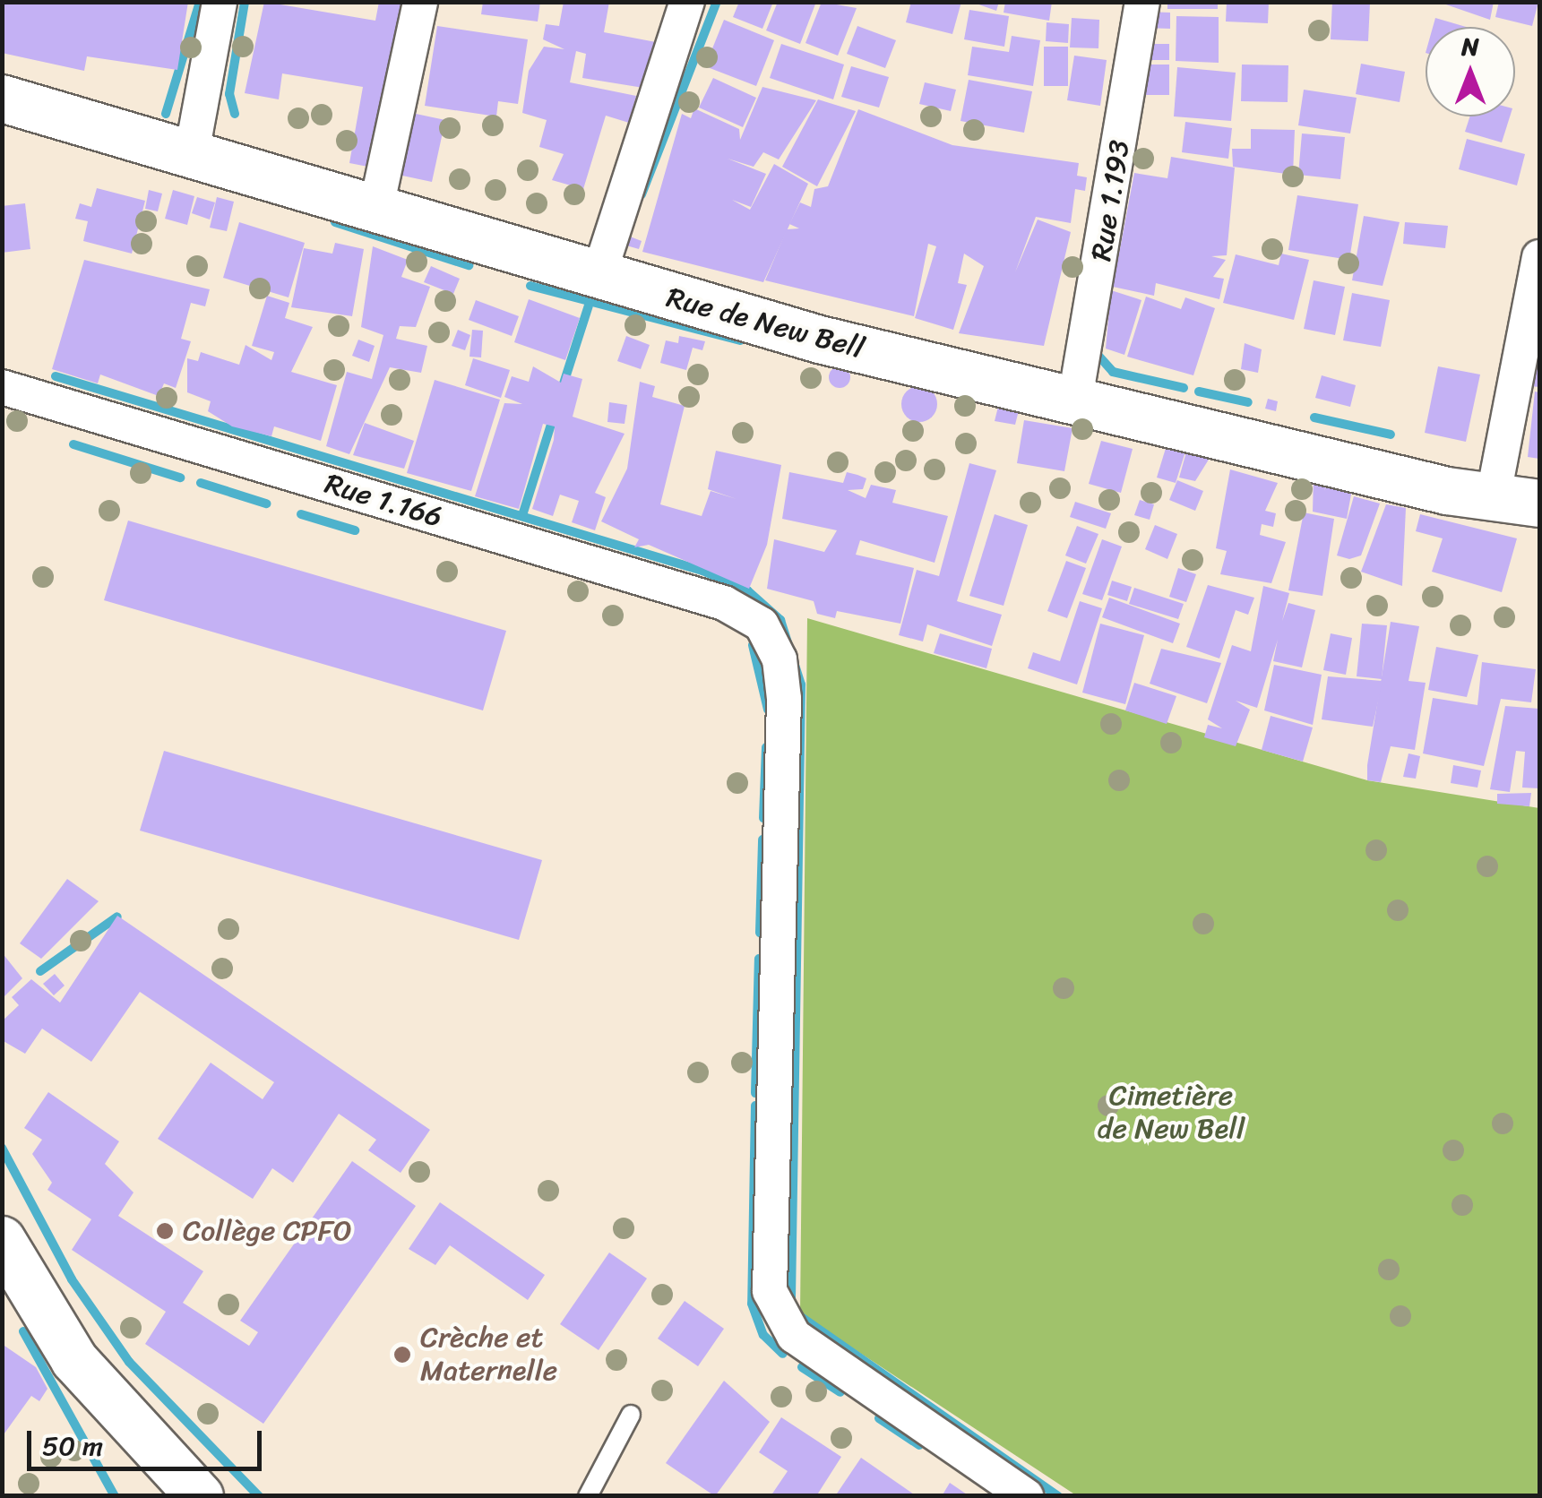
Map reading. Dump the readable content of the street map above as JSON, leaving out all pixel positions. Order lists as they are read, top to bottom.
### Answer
{
  "streets": {
    "main road": ["Rue de New Bell"],
    "street": ["Rue 1.193", "Rue 1.166"]
  },
  "crossings": [
    ["Rue 1.193", "Rue de New Bell"]
  ],
  "parks": ["Cimetière de New Bell"],
  "places": ["Collège CPFO", "Crèche et Maternelle"],
  "scale_bar": "50 m",
  "north": "top"
}
